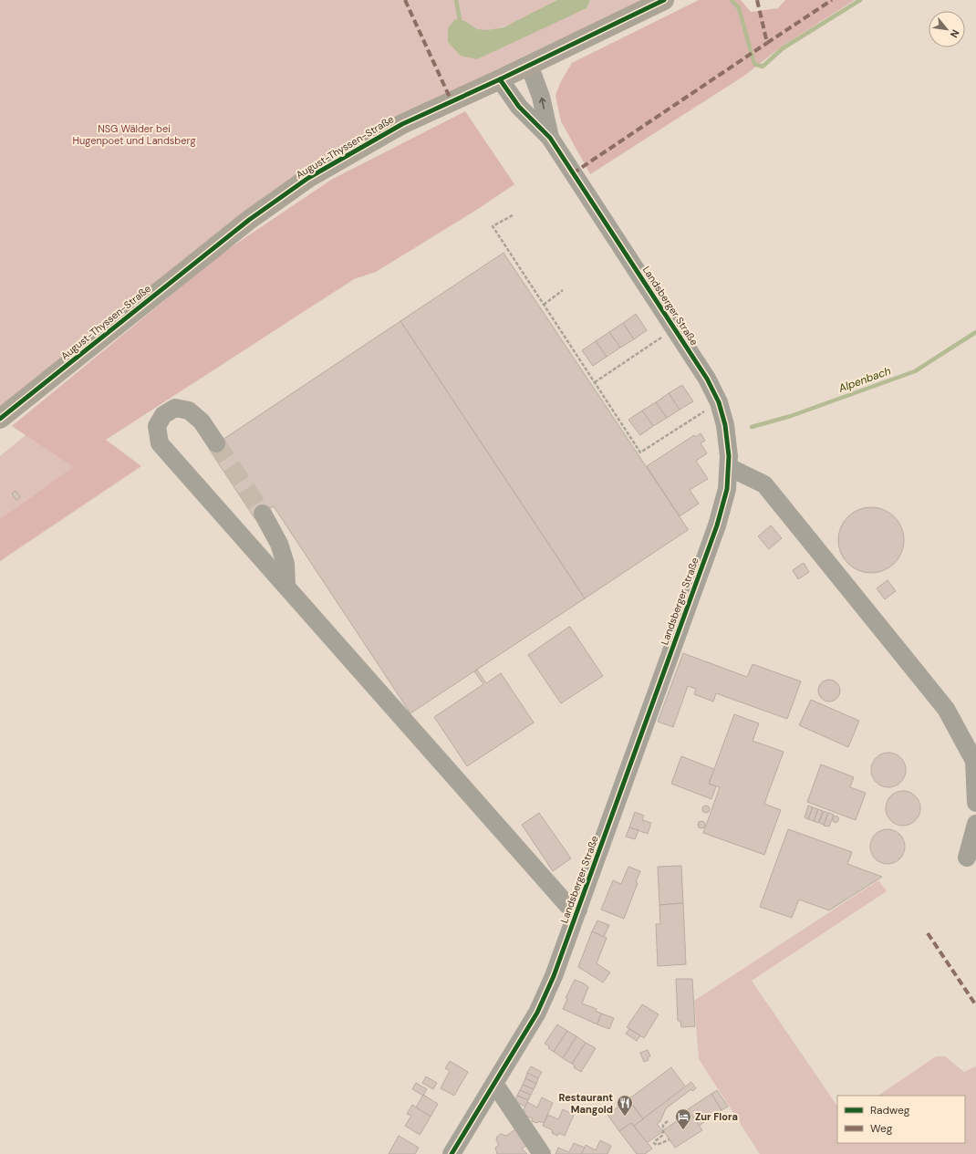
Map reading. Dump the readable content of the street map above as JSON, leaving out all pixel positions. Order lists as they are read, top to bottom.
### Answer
{
  "streets": {
    "main road": ["August-Thyssen-Straße"],
    "street": ["Landsberger Straße"]
  },
  "crossings": [
    ["August-Thyssen-Straße", "Landsberger Straße"]
  ],
  "water": ["Alpenbach"],
  "parks": ["NSG Wälder bei Hugenpoet und Landsberg"],
  "places": {
    "restaurant": ["Restaurant Mangold"],
    "hotel": ["Zur Flora"]
  },
  "legend": ["Radweg", "Weg"],
  "north": "bottom right"
}
